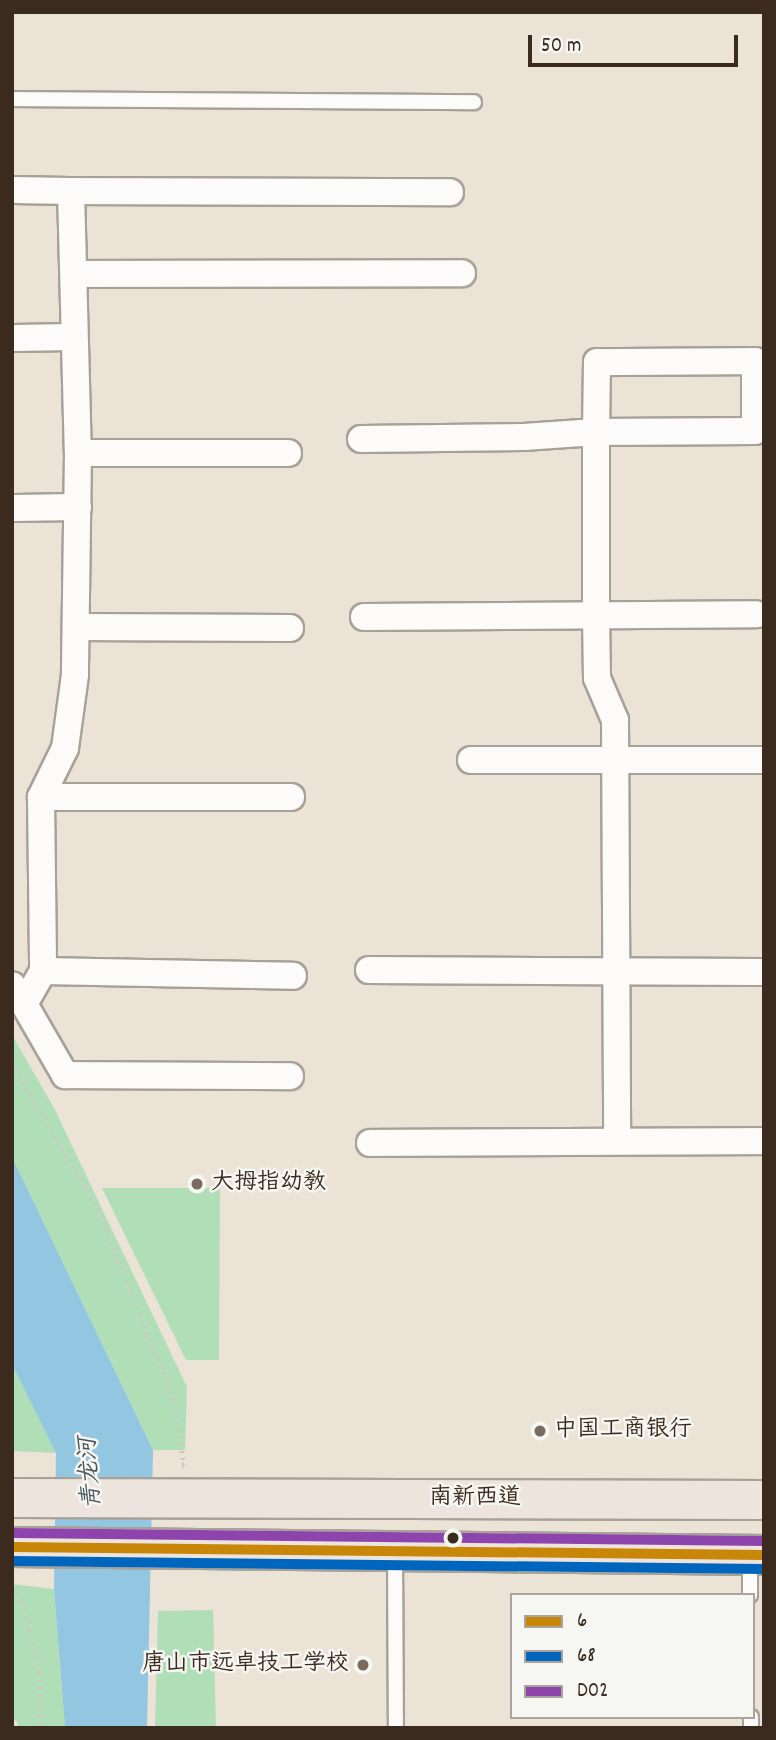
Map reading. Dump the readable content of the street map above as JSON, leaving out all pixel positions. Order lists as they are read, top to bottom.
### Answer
{
  "streets": {
    "main road": ["南新西道"]
  },
  "water": ["青龙河"],
  "places": ["大拇指幼教", "中国工商银行", "唐山市远卓技工学校"],
  "lines": ["transit line D02", "transit line 6", "transit line 68"],
  "legend": ["6", "68", "D02"],
  "scale_bar": "50 m"
}
